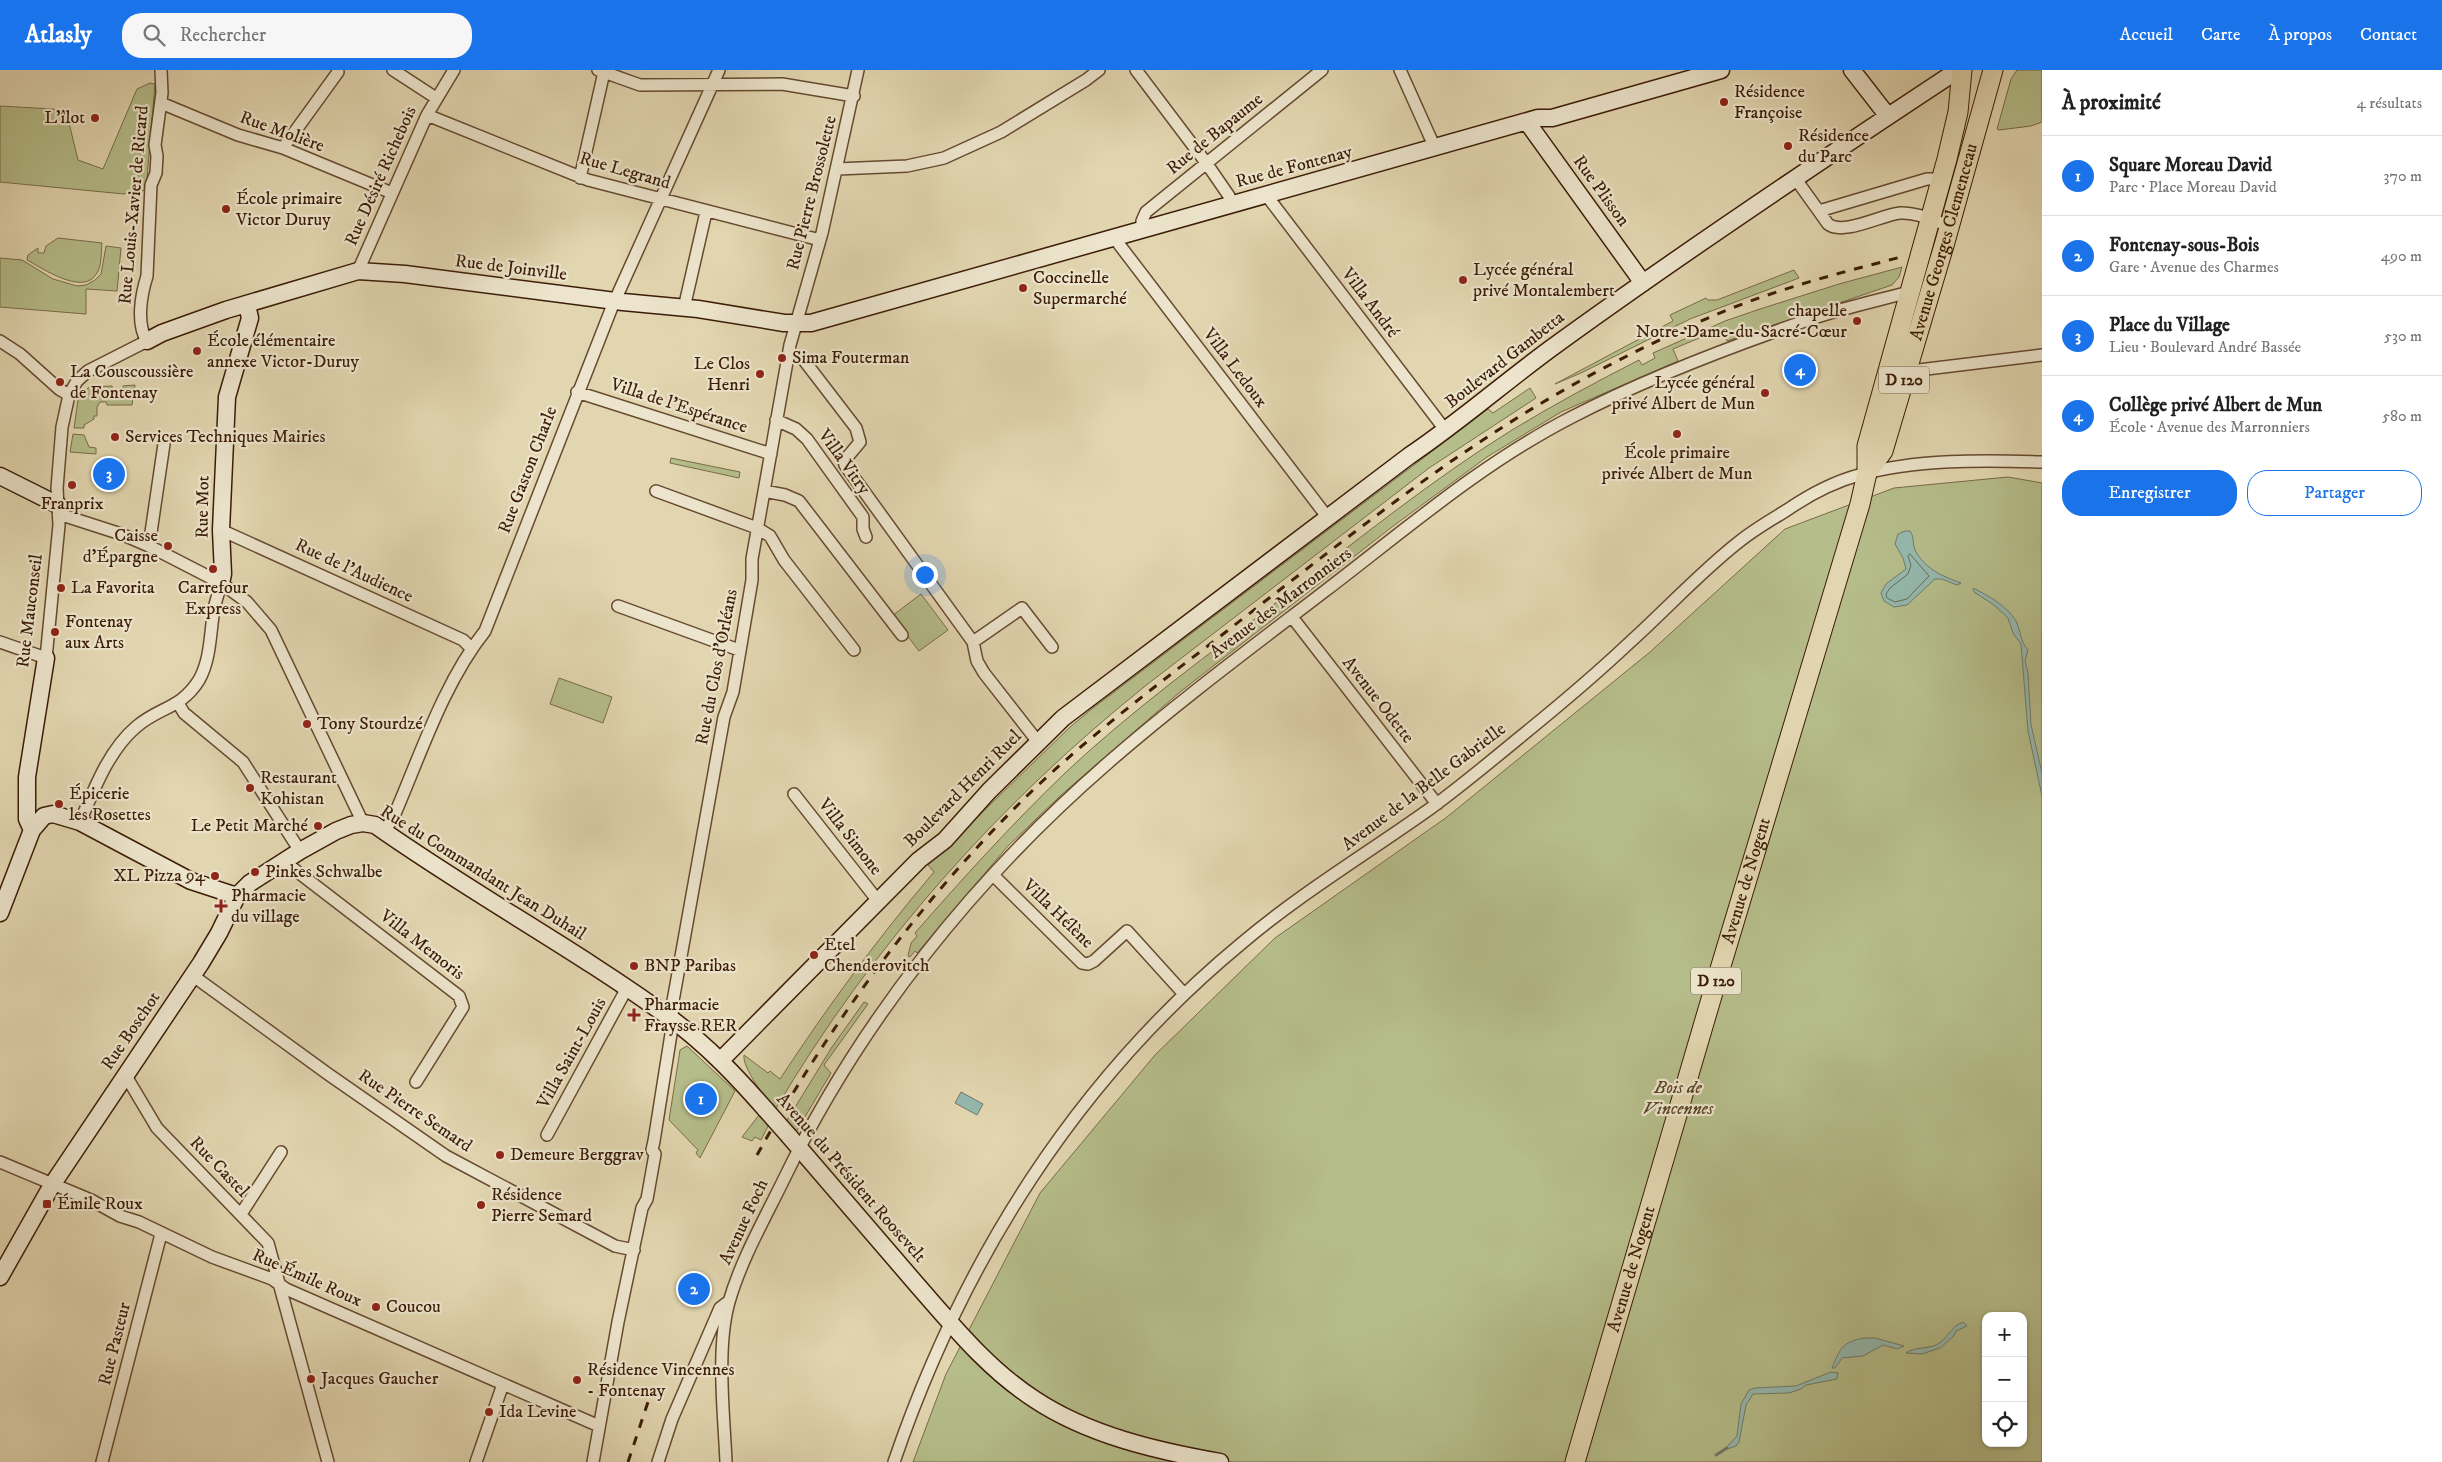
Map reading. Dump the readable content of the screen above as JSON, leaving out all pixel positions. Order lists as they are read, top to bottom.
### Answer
{
  "streets": {
    "main road": ["Avenue Georges Clemenceau", "D 120", "Avenue de Nogent"],
    "street": [
      "Rue Molière",
      "Rue de Bapaume",
      "Rue de Fontenay",
      "Rue Legrand",
      "Rue Désiré Richebois",
      "Rue Plisson",
      "Rue Pierre Brossolette",
      "Rue Louis-Xavier de Ricard",
      "Rue de Joinville",
      "Villa André",
      "Boulevard Gambetta",
      "Villa Ledoux",
      "Villa de l'Espérance",
      "Villa Vitry",
      "Rue Gaston Charle",
      "Rue Mot",
      "Rue de l'Audience",
      "Avenue des Marronniers",
      "Rue Mauconseil",
      "Rue du Clos d'Orléans",
      "Avenue Odette",
      "Avenue de la Belle Gabrielle",
      "Boulevard Henri Ruel",
      "Villa Simone",
      "Rue du Commandant Jean Duhail",
      "Villa Hélène",
      "Villa Memoris",
      "Rue Boschot",
      "Villa Saint-Louis",
      "Rue Pierre Semard",
      "Rue Castel",
      "Avenue du Président Roosevelt",
      "Avenue Foch",
      "Rue Émile Roux",
      "Rue Pasteur"
    ]
  },
  "crossings": [
    ["Rue Molière", "Rue Désiré Richebois"],
    ["Rue Molière", "Rue Louis-Xavier de Ricard"],
    ["Rue de Bapaume", "Rue de Fontenay"],
    ["Rue de Fontenay", "Rue Plisson"],
    ["Rue de Fontenay", "Rue de Joinville"],
    ["Rue de Fontenay", "Villa André"],
    ["Rue de Fontenay", "Villa Ledoux"],
    ["Rue Legrand", "Rue Désiré Richebois"],
    ["Rue Legrand", "Rue Pierre Brossolette"],
    ["Rue Legrand", "Rue Gaston Charle"],
    ["Rue Désiré Richebois", "Rue de Joinville"],
    ["Rue Plisson", "Boulevard Gambetta"],
    ["Rue Pierre Brossolette", "Rue de Joinville"],
    ["Rue Pierre Brossolette", "Rue du Clos d'Orléans"],
    ["Rue Louis-Xavier de Ricard", "Rue de Joinville"],
    ["Avenue Georges Clemenceau", "Avenue des Marronniers"],
    ["Avenue Georges Clemenceau", "Avenue de la Belle Gabrielle"],
    ["Avenue Georges Clemenceau", "Avenue de Nogent"],
    ["Rue de Joinville", "Rue Gaston Charle"],
    ["Rue de Joinville", "Rue Mot"],
    ["Rue de Joinville", "Rue du Clos d'Orléans"],
    ["Villa André", "Boulevard Gambetta"],
    ["Boulevard Gambetta", "Villa Ledoux"],
    ["Boulevard Gambetta", "Boulevard Henri Ruel"],
    ["Villa de l'Espérance", "Rue Gaston Charle"],
    ["Villa de l'Espérance", "Rue du Clos d'Orléans"],
    ["Villa Vitry", "Rue du Clos d'Orléans"],
    ["Rue Gaston Charle", "Rue de l'Audience"],
    ["Rue Gaston Charle", "Rue du Commandant Jean Duhail"],
    ["Rue Mot", "Rue de l'Audience"],
    ["Avenue des Marronniers", "Avenue Odette"],
    ["Avenue des Marronniers", "Villa Hélène"],
    ["Avenue des Marronniers", "Avenue du Président Roosevelt"],
    ["Avenue des Marronniers", "Avenue Foch"],
    ["Rue du Clos d'Orléans", "Rue du Commandant Jean Duhail"],
    ["Rue du Clos d'Orléans", "Rue Pierre Semard"],
    ["Rue du Clos d'Orléans", "Avenue du Président Roosevelt"],
    ["Rue du Clos d'Orléans", "Rue Émile Roux"],
    ["Avenue Odette", "Avenue de la Belle Gabrielle"],
    ["Avenue de la Belle Gabrielle", "Avenue de Nogent"],
    ["Avenue de la Belle Gabrielle", "Villa Hélène"],
    ["Avenue de la Belle Gabrielle", "Avenue du Président Roosevelt"],
    ["Boulevard Henri Ruel", "Villa Simone"],
    ["Boulevard Henri Ruel", "Avenue du Président Roosevelt"],
    ["Rue du Commandant Jean Duhail", "Villa Memoris"],
    ["Rue du Commandant Jean Duhail", "Rue Boschot"],
    ["Rue du Commandant Jean Duhail", "Villa Saint-Louis"],
    ["Rue du Commandant Jean Duhail", "Avenue du Président Roosevelt"],
    ["Rue Boschot", "Rue Pierre Semard"],
    ["Rue Boschot", "Rue Castel"],
    ["Rue Boschot", "Rue Émile Roux"],
    ["Rue Castel", "Rue Émile Roux"],
    ["Avenue du Président Roosevelt", "Avenue Foch"],
    ["Rue Émile Roux", "Rue Pasteur"]
  ],
  "parks": ["Bois de Vincennes"],
  "places": {
    "other": [
      "Résidence Françoise",
      "L'îlot",
      "Résidence du Parc",
      "École primaire Victor Duruy",
      "Lycée général privé Montalembert",
      "Coccinelle Supermarché",
      "chapelle Notre-Dame-du-Sacré-Cœur",
      "École élémentaire annexe Victor-Duruy",
      "Sima Fouterman",
      "Le Clos Henri",
      "La Couscoussière de Fontenay",
      "Lycée général privé Albert de Mun",
      "École primaire privée Albert de Mun",
      "Services Techniques Mairies",
      "Franprix",
      "Caisse d'Épargne",
      "Carrefour Express",
      "La Favorita",
      "Fontenay aux Arts",
      "Tony Stourdzé",
      "Restaurant Kohistan",
      "Épicerie les Rosettes",
      "Le Petit Marché",
      "Pinkes Schwalbe",
      "XL Pizza 94",
      "Etel Chenderovitch",
      "BNP Paribas",
      "Demeure Berggrav",
      "Résidence Pierre Semard",
      "Coucou",
      "Jacques Gaucher",
      "Résidence Vincennes - Fontenay",
      "Ida Levine"
    ],
    "health": ["Pharmacie du village", "Pharmacie Fraysse RER"],
    "transit": ["Émile Roux"]
  },
  "page": {
    "header": "Atlasly",
    "search": "Rechercher",
    "nav": [
      "Accueil",
      "Carte",
      "À propos",
      "Contact"
    ],
    "heading": ["À proximité", "4 résultats"],
    "list": [
      {
        "mark": "1",
        "name": "Square Moreau David",
        "note": "Parc · Place Moreau David",
        "value": "370 m"
      },
      {
        "mark": "2",
        "name": "Fontenay-sous-Bois",
        "note": "Gare · Avenue des Charmes",
        "value": "490 m"
      },
      {
        "mark": "3",
        "name": "Place du Village",
        "note": "Lieu · Boulevard André Bassée",
        "value": "530 m"
      },
      {
        "mark": "4",
        "name": "Collège privé Albert de Mun",
        "note": "École · Avenue des Marronniers",
        "value": "580 m"
      }
    ],
    "pins": [
      "4",
      "3",
      "1",
      "2"
    ],
    "buttons": ["Enregistrer", "Partager"],
    "map_buttons": ["+", "−"]
  }
}
